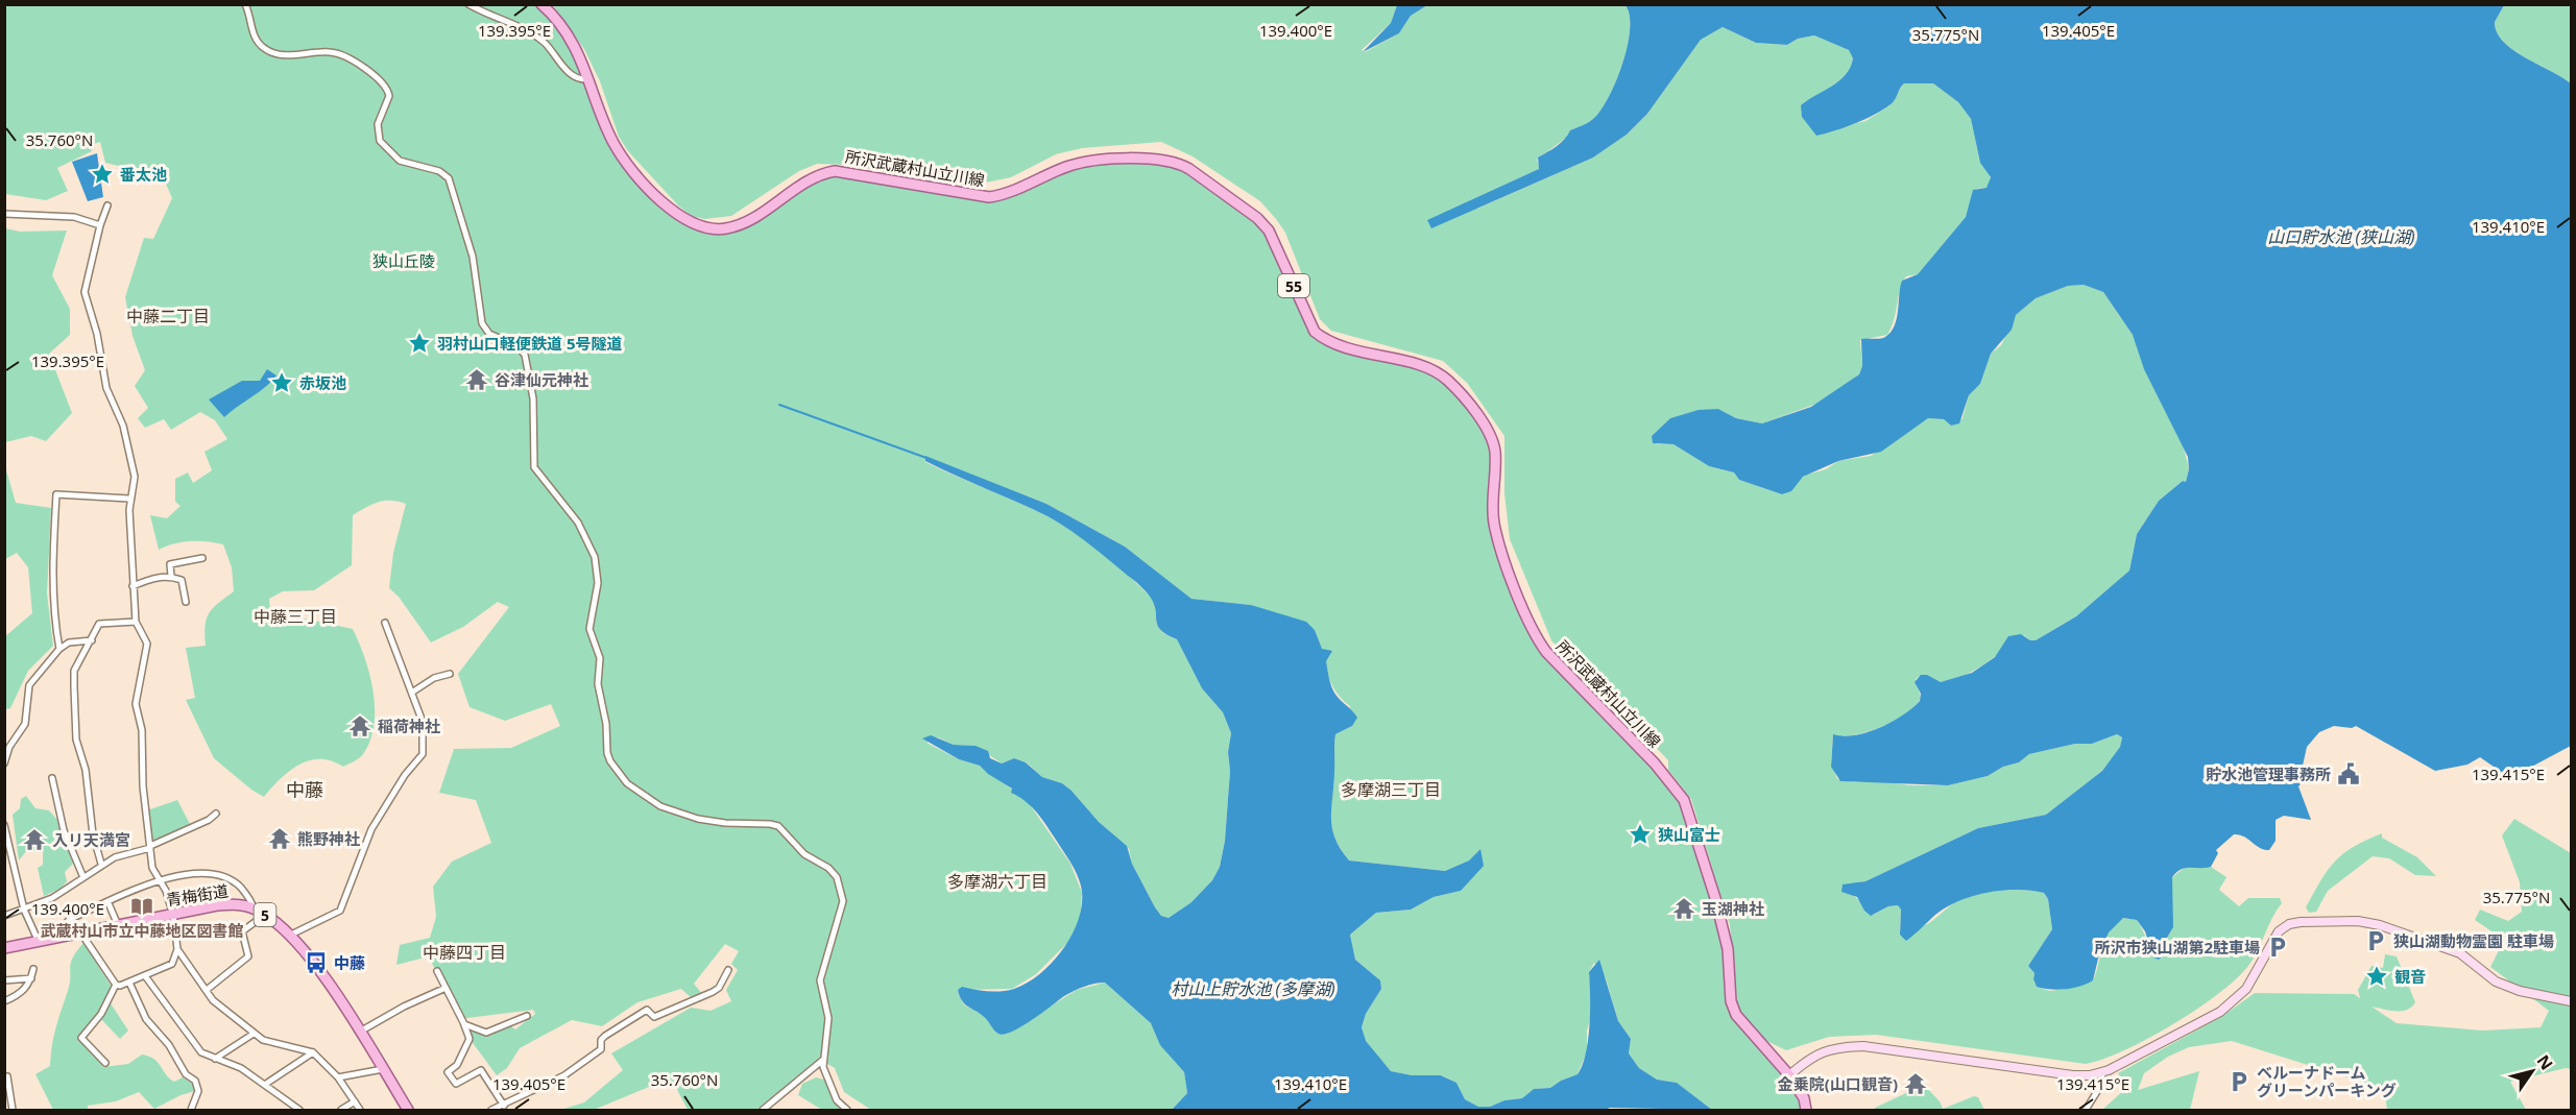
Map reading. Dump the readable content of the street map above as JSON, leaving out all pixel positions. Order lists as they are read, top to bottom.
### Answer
{
  "streets": {
    "main road": [
      "所沢武蔵村山立川線",
      "55",
      "青梅街道",
      "5"
    ]
  },
  "districts": [
    "中藤二丁目",
    "中藤三丁目",
    "中藤",
    "多摩湖三丁目",
    "多摩湖六丁目",
    "中藤四丁目"
  ],
  "water": ["山口貯水池 (狭山湖)", "村山上貯水池 (多摩湖)"],
  "parks": ["狭山丘陵"],
  "places": {
    "place": [
      "番太池",
      "羽村山口軽便鉄道 5号隧道",
      "赤坂池",
      "狭山富士",
      "観音"
    ],
    "temple": [
      "谷津仙元神社",
      "稲荷神社",
      "熊野神社",
      "入リ天満宮",
      "玉湖神社",
      "金乗院(山口観音)"
    ],
    "public building": ["貯水池管理事務所"],
    "library": ["武蔵村山市立中藤地区図書館"],
    "parking": ["狭山湖動物霊園 駐車場", "所沢市狭山湖第2駐車場", "ベルーナドーム グリーンパーキング"],
    "bus stop": ["中藤"]
  },
  "north": "top right",
  "coordinates": [
    "139.395°E",
    "139.400°E",
    "139.405°E",
    "35.775°N",
    "35.760°N",
    "139.410°E",
    "139.415°E"
  ]
}
